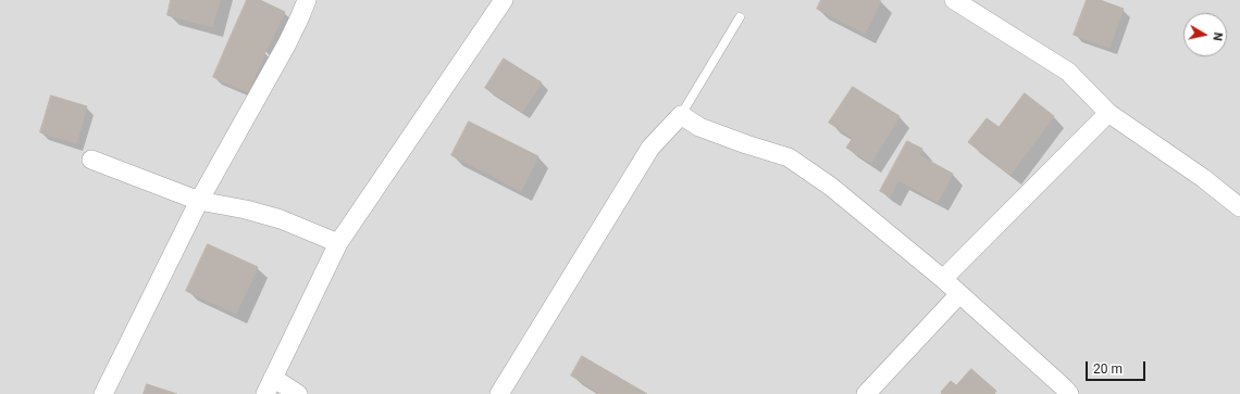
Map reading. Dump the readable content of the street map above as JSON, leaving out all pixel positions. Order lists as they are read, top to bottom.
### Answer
{
  "scale_bar": "20 m",
  "north": "right"
}
